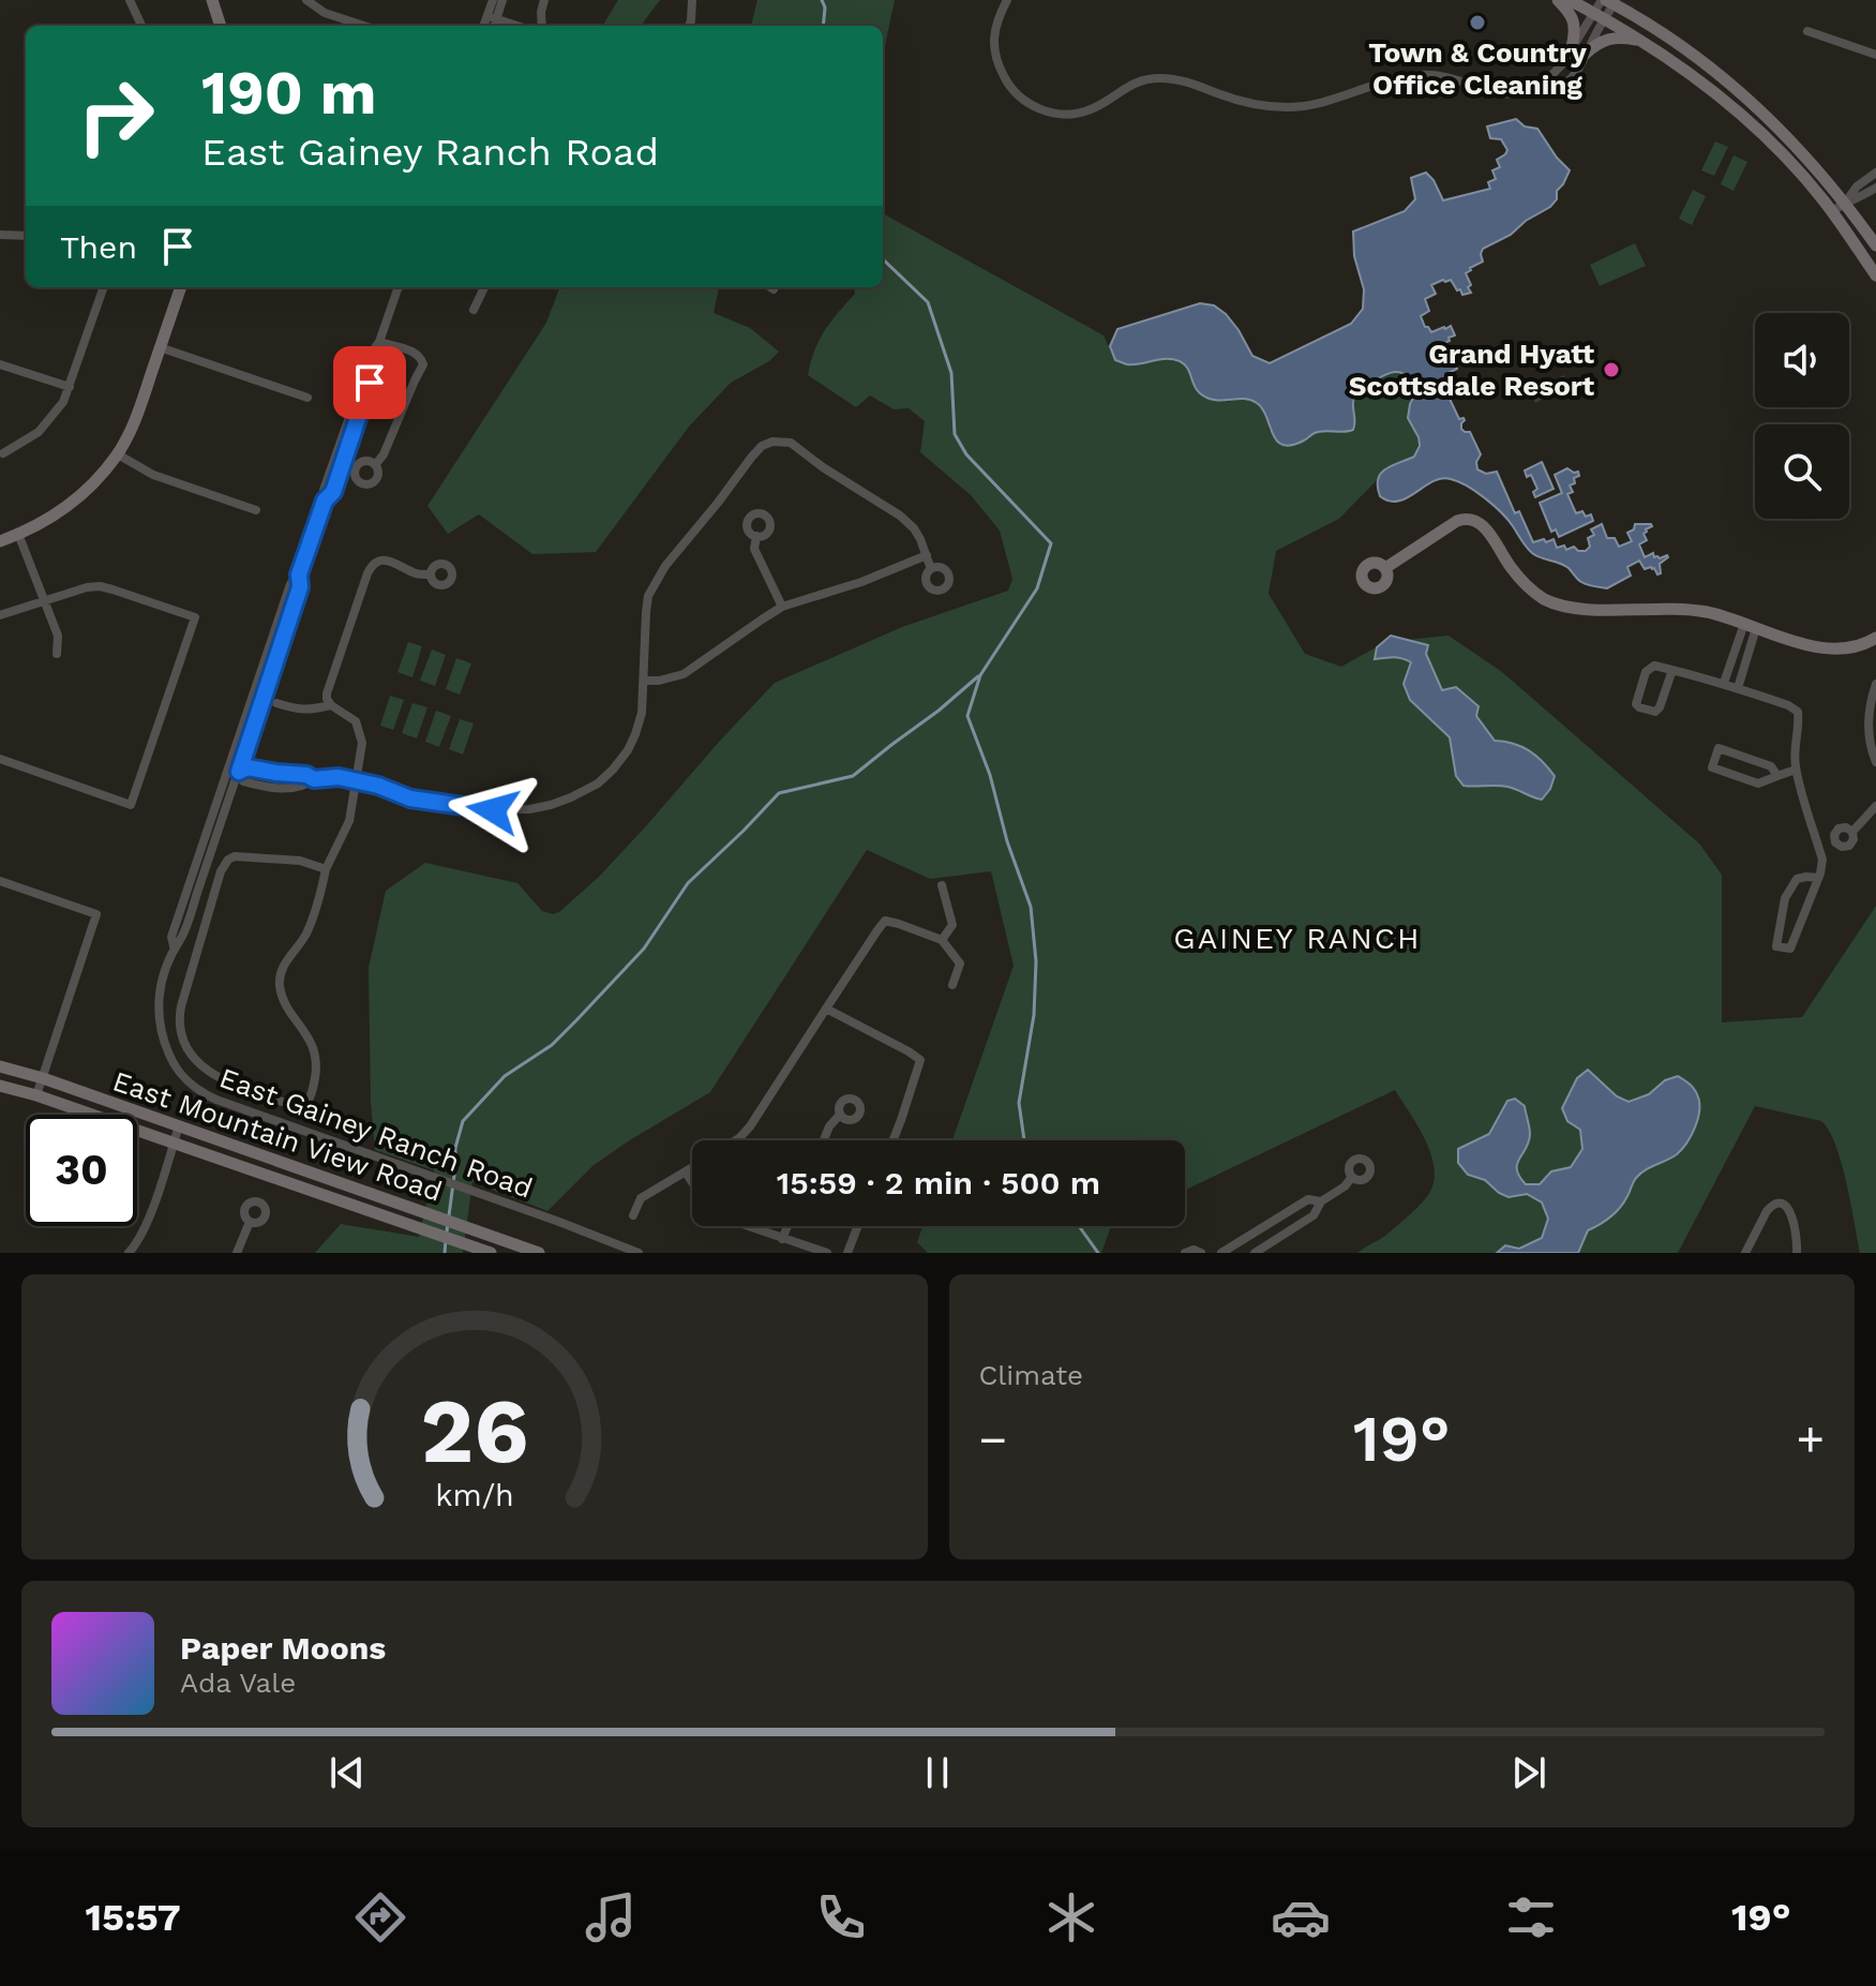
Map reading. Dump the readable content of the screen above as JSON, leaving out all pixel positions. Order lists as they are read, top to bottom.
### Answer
{
  "streets": {
    "main road": ["East Mountain View Road"],
    "street": ["East Gainey Ranch Road"]
  },
  "districts": ["GAINEY RANCH"],
  "places": ["Town & Country Office Cleaning", "Grand Hyatt Scottsdale Resort"],
  "page": {
    "turn": ["190 m", "East Gainey Ranch Road"],
    "then": "Then",
    "limit": "30",
    "trip": "15:59 · 2 min · 500 m",
    "tile": "Climate",
    "heat": ["−", "19°", "+"],
    "song": ["Paper Moons", "Ada Vale"],
    "tabs": ["15:57", "19°"],
    "gauge": ["26", "km/h"]
  }
}
